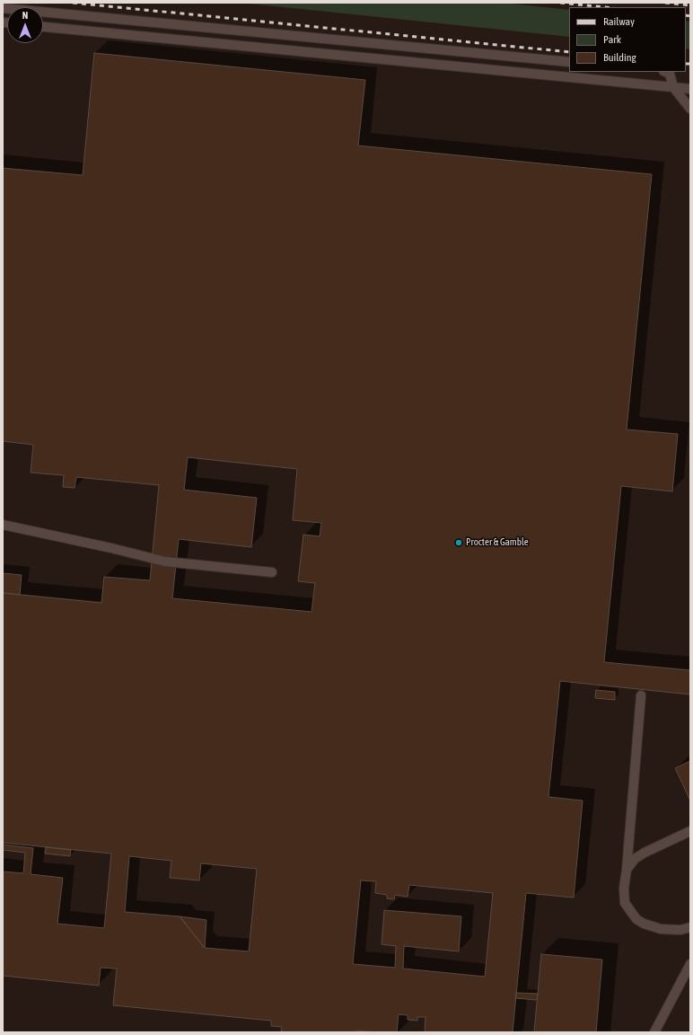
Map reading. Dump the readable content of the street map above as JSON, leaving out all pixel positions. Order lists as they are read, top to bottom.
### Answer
{
  "places": ["Procter & Gamble"],
  "legend": ["Railway", "Park", "Building"],
  "north": "top"
}
